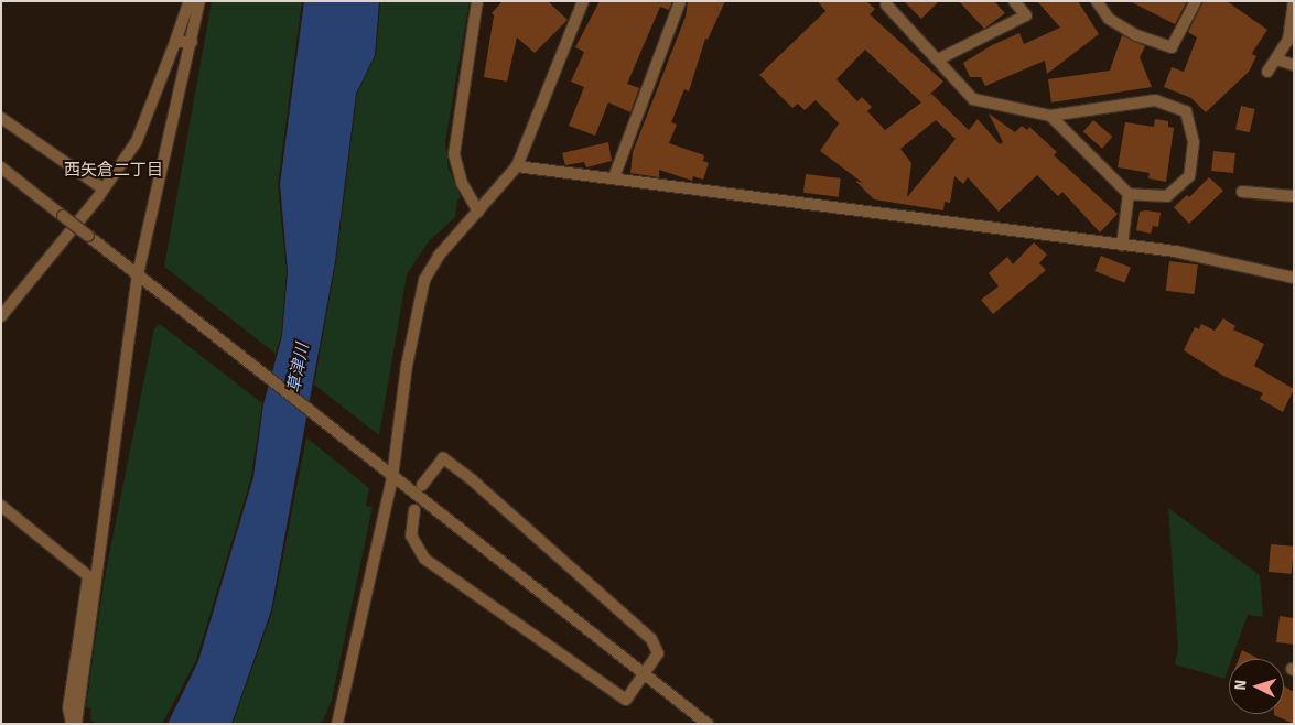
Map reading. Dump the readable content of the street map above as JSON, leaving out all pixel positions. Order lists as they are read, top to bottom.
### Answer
{
  "districts": ["西矢倉二丁目"],
  "water": ["草津川"],
  "north": "left"
}
